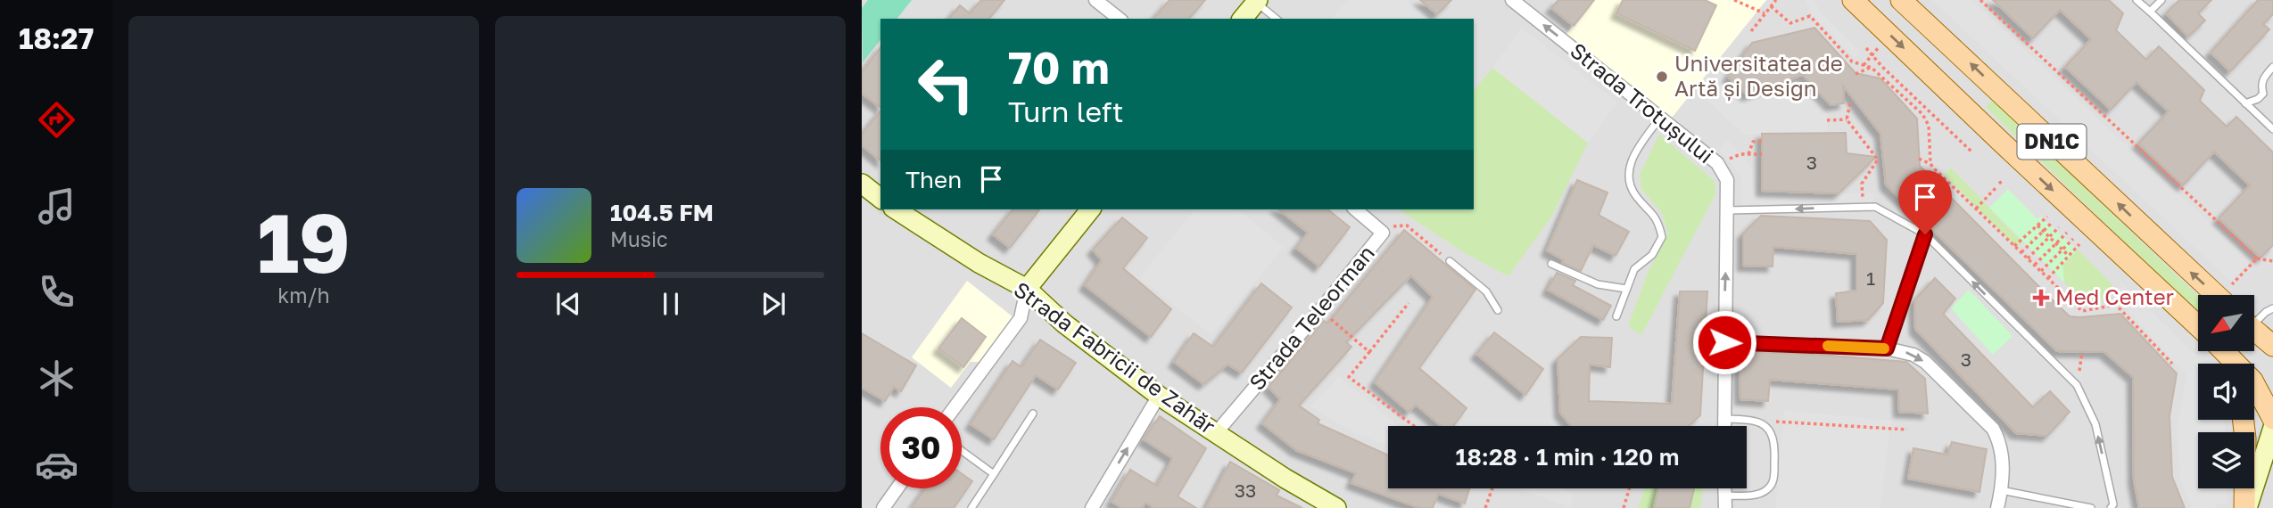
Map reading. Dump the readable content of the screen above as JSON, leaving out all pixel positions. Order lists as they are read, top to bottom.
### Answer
{
  "streets": {
    "main road": ["DN1C"],
    "street": ["Strada Trotușului", "Strada Teleorman", "Strada Fabricii de Zahăr"]
  },
  "crossings": [
    ["Strada Teleorman", "Strada Fabricii de Zahăr"]
  ],
  "one_way": ["Strada Trotușului"],
  "places": {
    "other": ["Universitatea de Artă și Design"],
    "health": ["Med Center"]
  },
  "house_numbers": [
    "3",
    "1",
    "3",
    "33"
  ],
  "north": "bottom left",
  "page": {
    "tabs": "18:27",
    "tile": ["19", "km/h"],
    "turn": ["70 m", "Turn left"],
    "then": "Then",
    "song": ["104.5 FM", "Music"],
    "limit": "30",
    "trip": "18:28 · 1 min · 120 m"
  }
}
